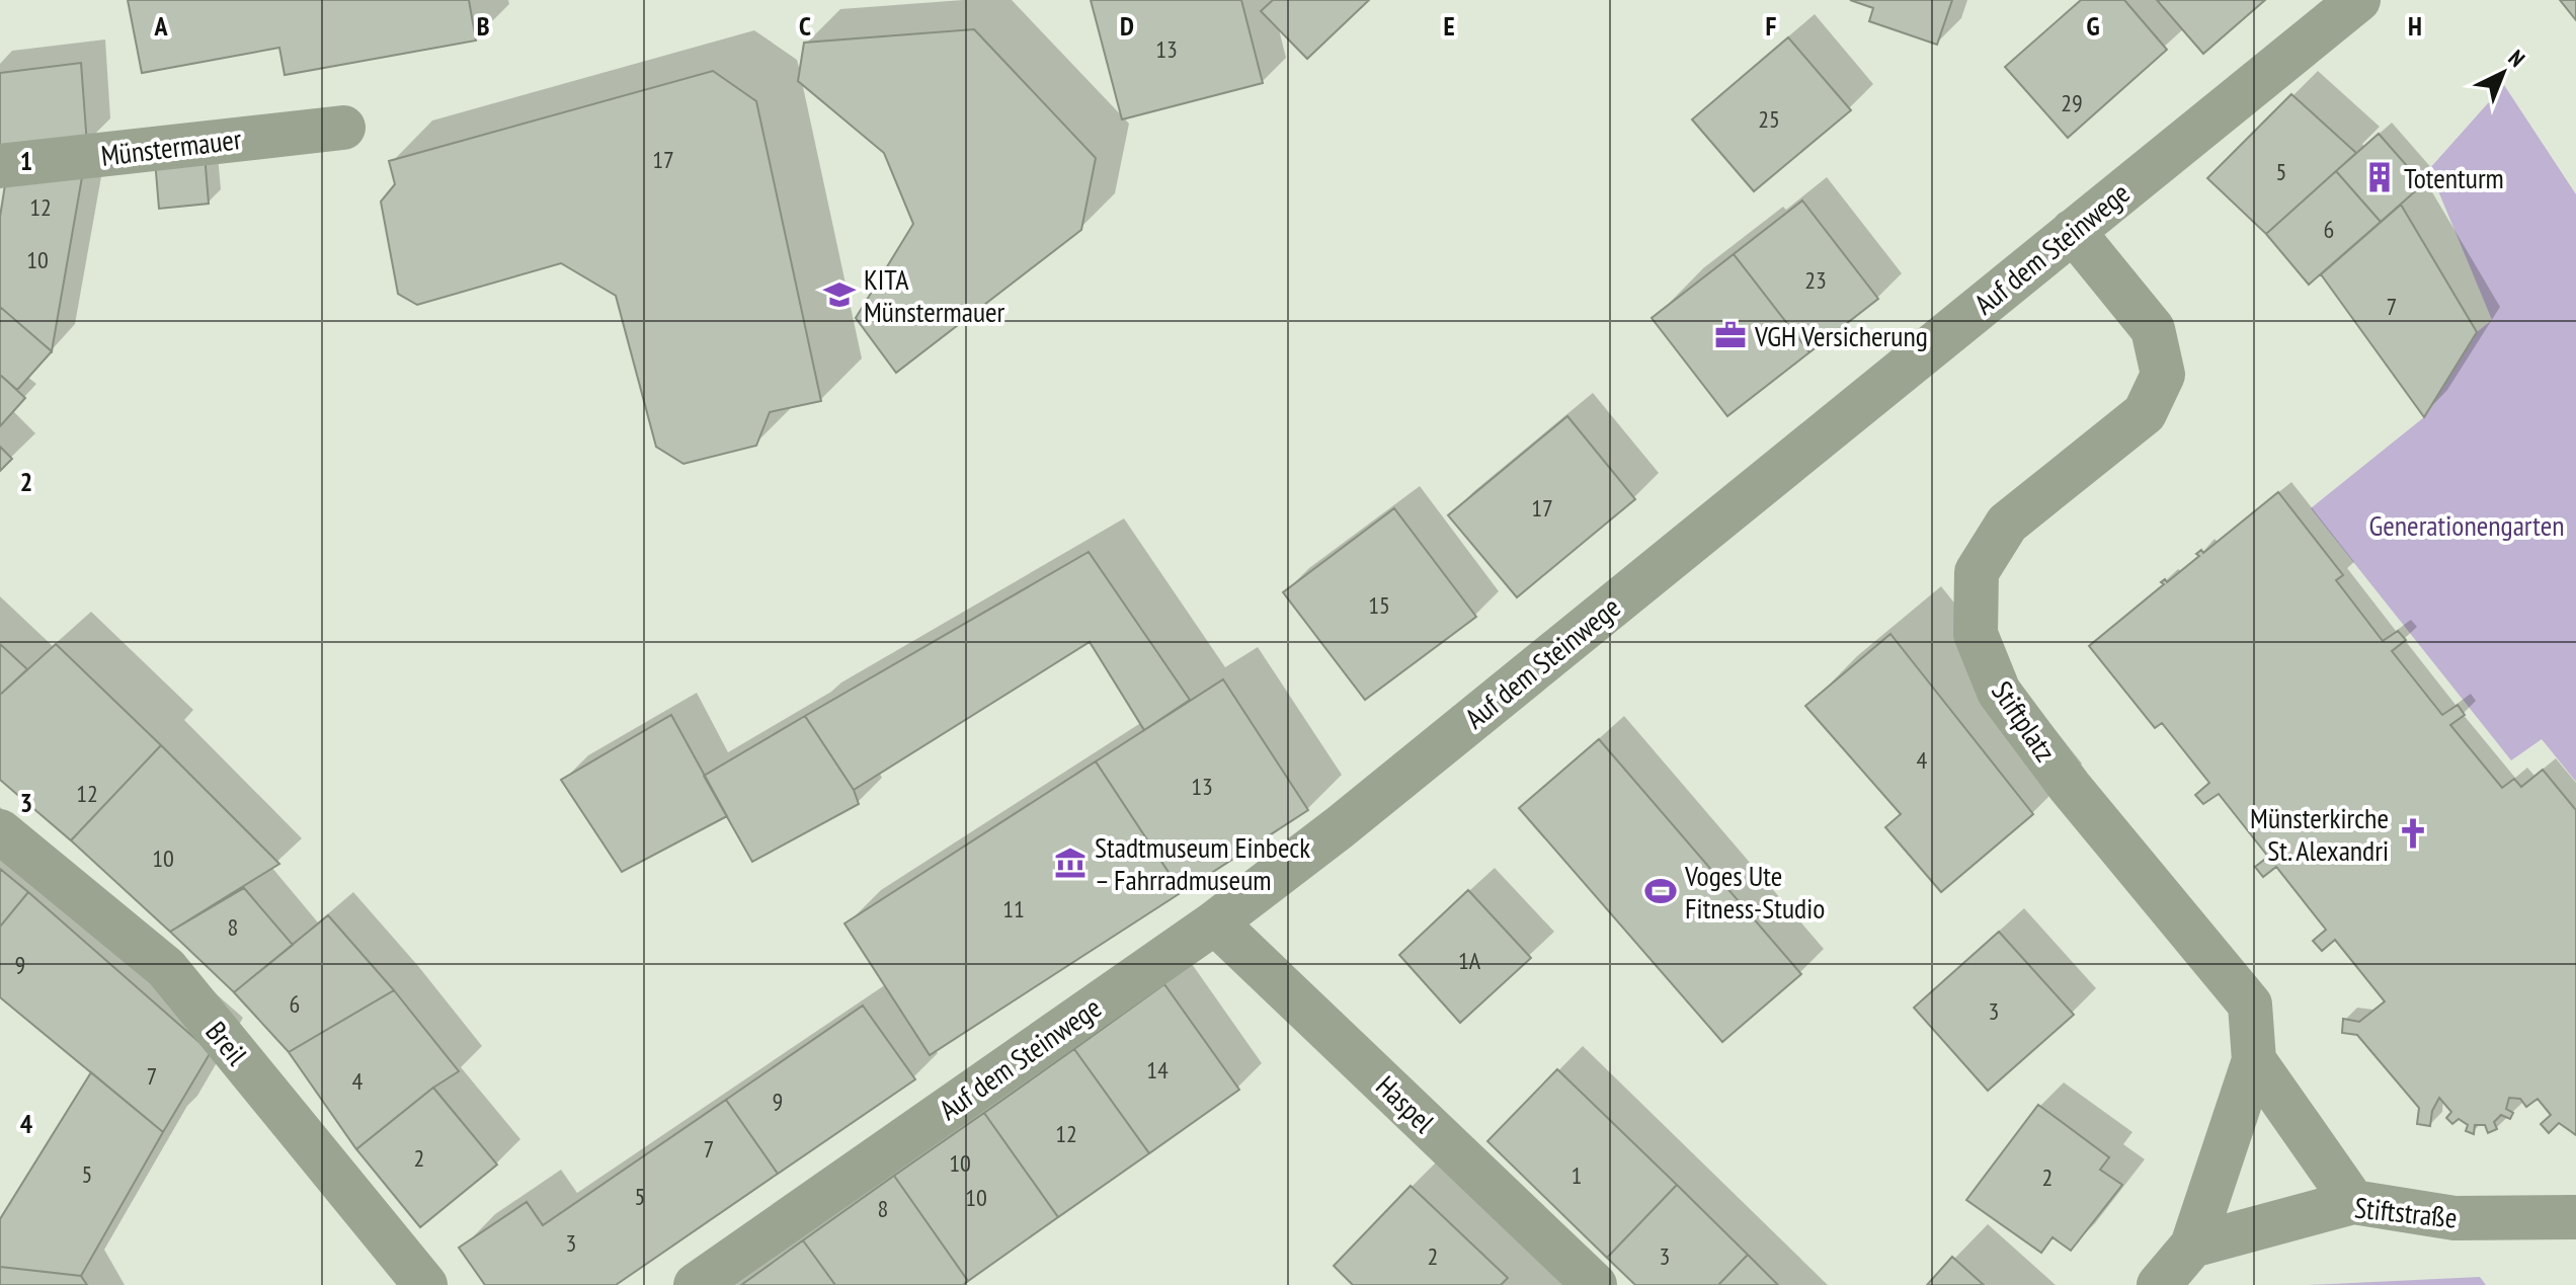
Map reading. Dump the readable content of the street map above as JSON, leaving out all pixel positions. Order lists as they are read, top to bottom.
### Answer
{
  "streets": {
    "street": [
      "Münstermauer",
      "Auf dem Steinwege",
      "Stiftplatz",
      "Breil",
      "Haspel",
      "Stiftstraße"
    ]
  },
  "crossings": [
    ["Auf dem Steinwege", "Stiftplatz"],
    ["Auf dem Steinwege", "Haspel"],
    ["Stiftplatz", "Stiftstraße"]
  ],
  "parks": ["Generationengarten"],
  "places": {
    "building": ["Totenturm"],
    "school or university": ["KITA Münstermauer"],
    "office": ["VGH Versicherung"],
    "church": ["Münsterkirche St. Alexandri"],
    "museum": ["Stadtmuseum Einbeck – Fahrradmuseum"],
    "sports": ["Voges Ute Fitness-Studio"]
  },
  "house_numbers": [
    "13",
    "29",
    "25",
    "17",
    "5",
    "12",
    "6",
    "10",
    "23",
    "7",
    "17",
    "15",
    "4",
    "13",
    "12",
    "10",
    "11",
    "8",
    "1A",
    "9",
    "6",
    "3",
    "14",
    "7",
    "4",
    "9",
    "12",
    "7",
    "2",
    "10",
    "5",
    "1",
    "2",
    "5",
    "10",
    "8",
    "3",
    "2",
    "3"
  ],
  "north": "top right",
  "grid": {
    "columns": [
      "A",
      "B",
      "C",
      "D",
      "E",
      "F",
      "G",
      "H"
    ],
    "rows": [
      "1",
      "2",
      "3",
      "4"
    ]
  }
}
